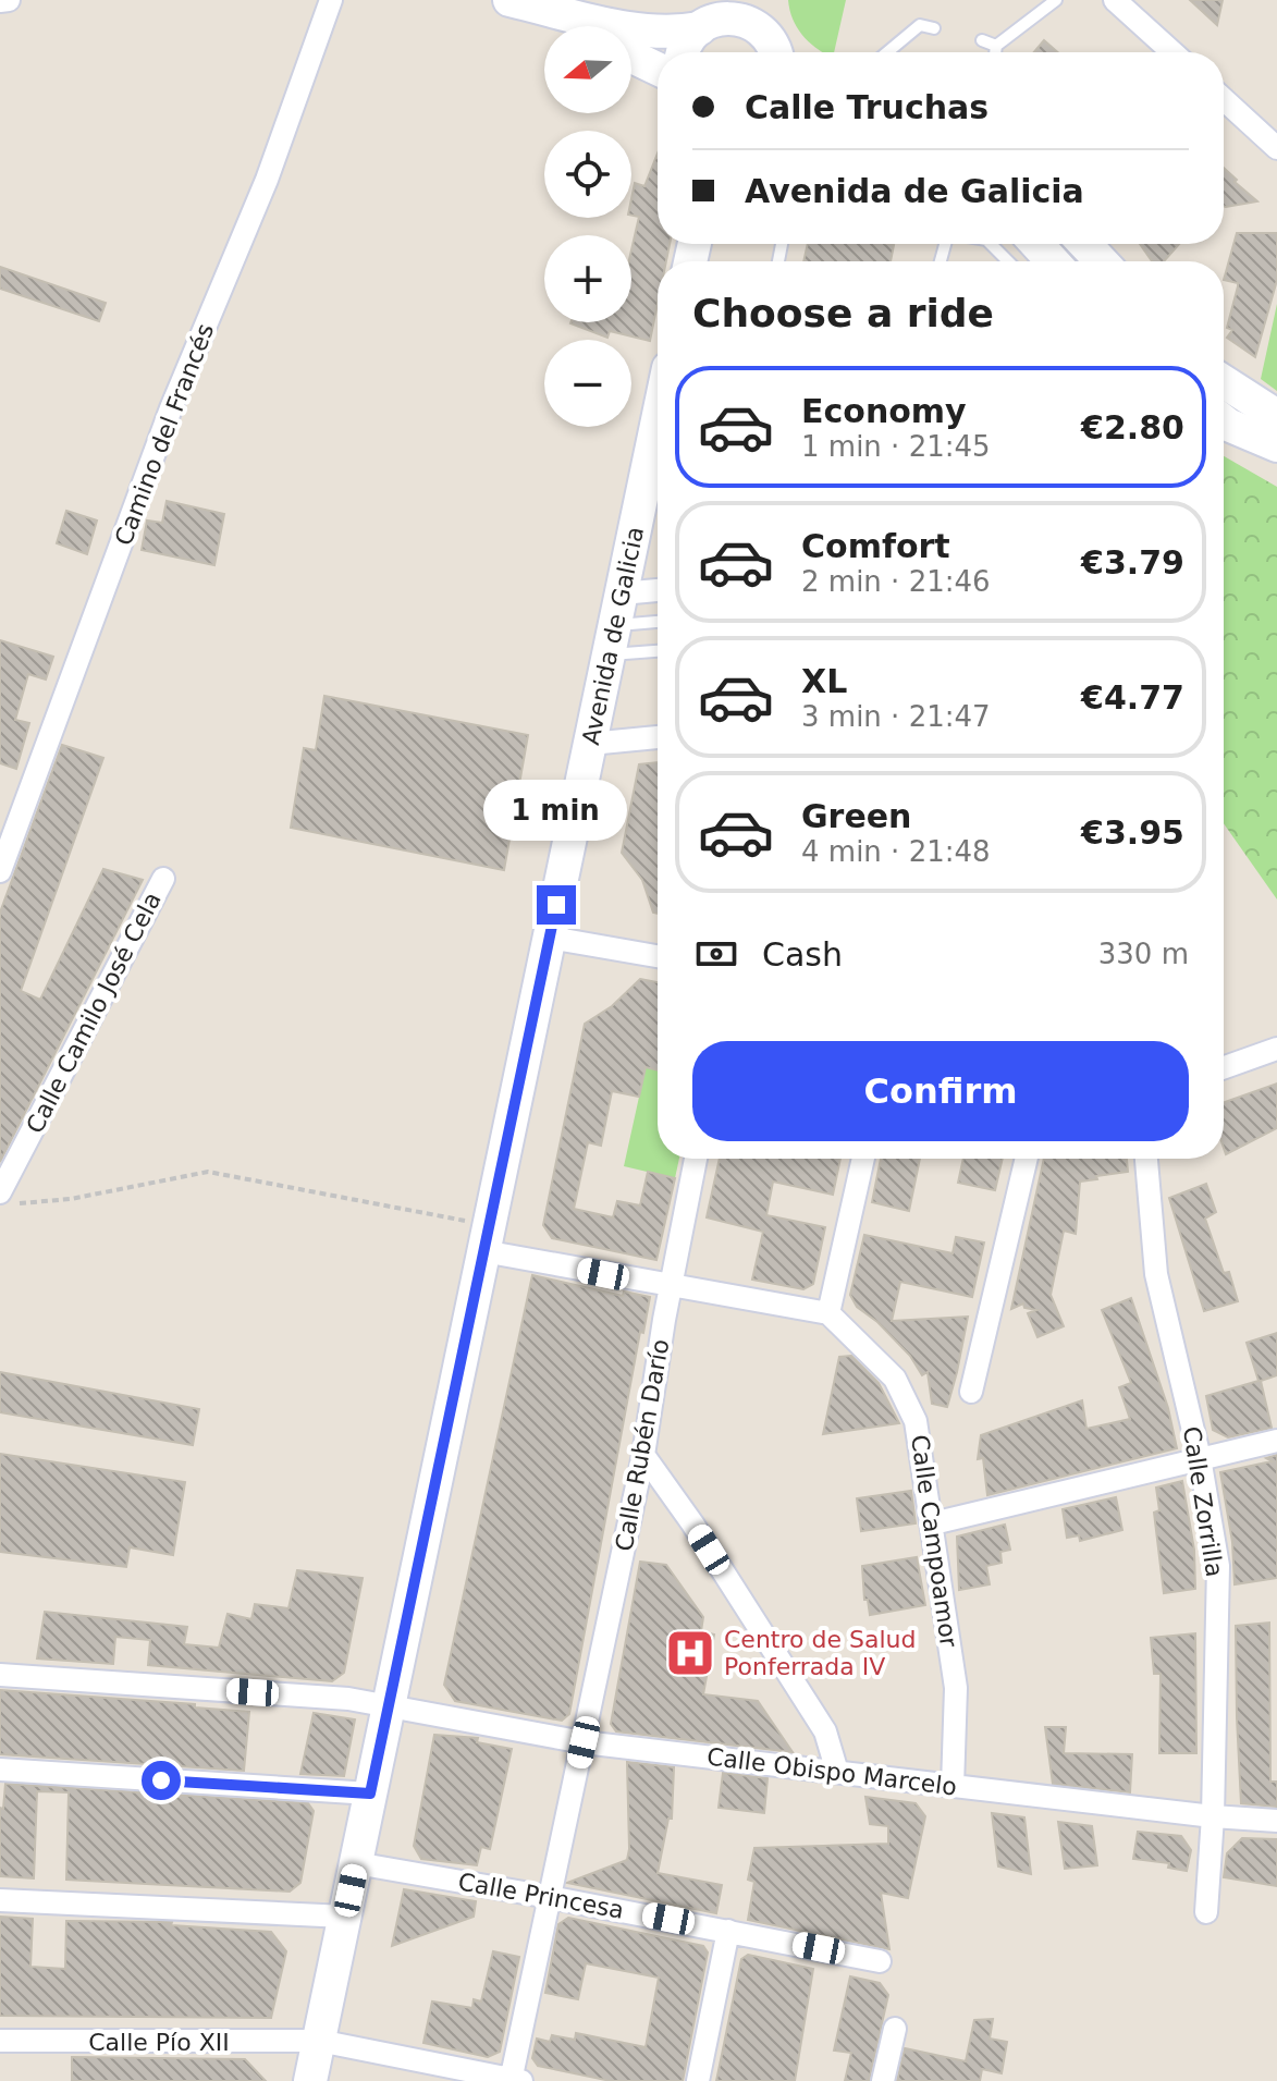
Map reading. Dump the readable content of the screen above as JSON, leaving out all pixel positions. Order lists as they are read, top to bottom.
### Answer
{
  "streets": {
    "main road": ["Avenida de Galicia"],
    "street": [
      "Camino del Francés",
      "Calle Camilo José Cela",
      "Calle Rubén Darío",
      "Calle Zorrilla",
      "Calle Campoamor",
      "Calle Obispo Marcelo",
      "Calle Princesa",
      "Calle Pío XII"
    ]
  },
  "crossings": [
    ["Avenida de Galicia", "Calle Obispo Marcelo"],
    ["Avenida de Galicia", "Calle Princesa"],
    ["Avenida de Galicia", "Calle Pío XII"],
    ["Calle Rubén Darío", "Calle Obispo Marcelo"],
    ["Calle Rubén Darío", "Calle Princesa"],
    ["Calle Rubén Darío", "Calle Pío XII"],
    ["Calle Zorrilla", "Calle Obispo Marcelo"],
    ["Calle Campoamor", "Calle Obispo Marcelo"]
  ],
  "places": {
    "hospital": ["Centro de Salud Ponferrada IV"]
  },
  "north": "left",
  "page": {
    "map_buttons": ["+", "−"],
    "banner": ["Calle Truchas", "Avenida de Galicia"],
    "heading": "Choose a ride",
    "list": [
      {
        "name": "Economy",
        "note": "1 min · 21:45",
        "value": "€2.80"
      },
      {
        "name": "Comfort",
        "note": "2 min · 21:46",
        "value": "€3.79"
      },
      {
        "name": "XL",
        "note": "3 min · 21:47",
        "value": "€4.77"
      },
      {
        "name": "Green",
        "note": "4 min · 21:48",
        "value": "€3.95"
      }
    ],
    "bubble": "1 min",
    "pay": ["Cash", "330 m"],
    "buttons": "Confirm"
  }
}
